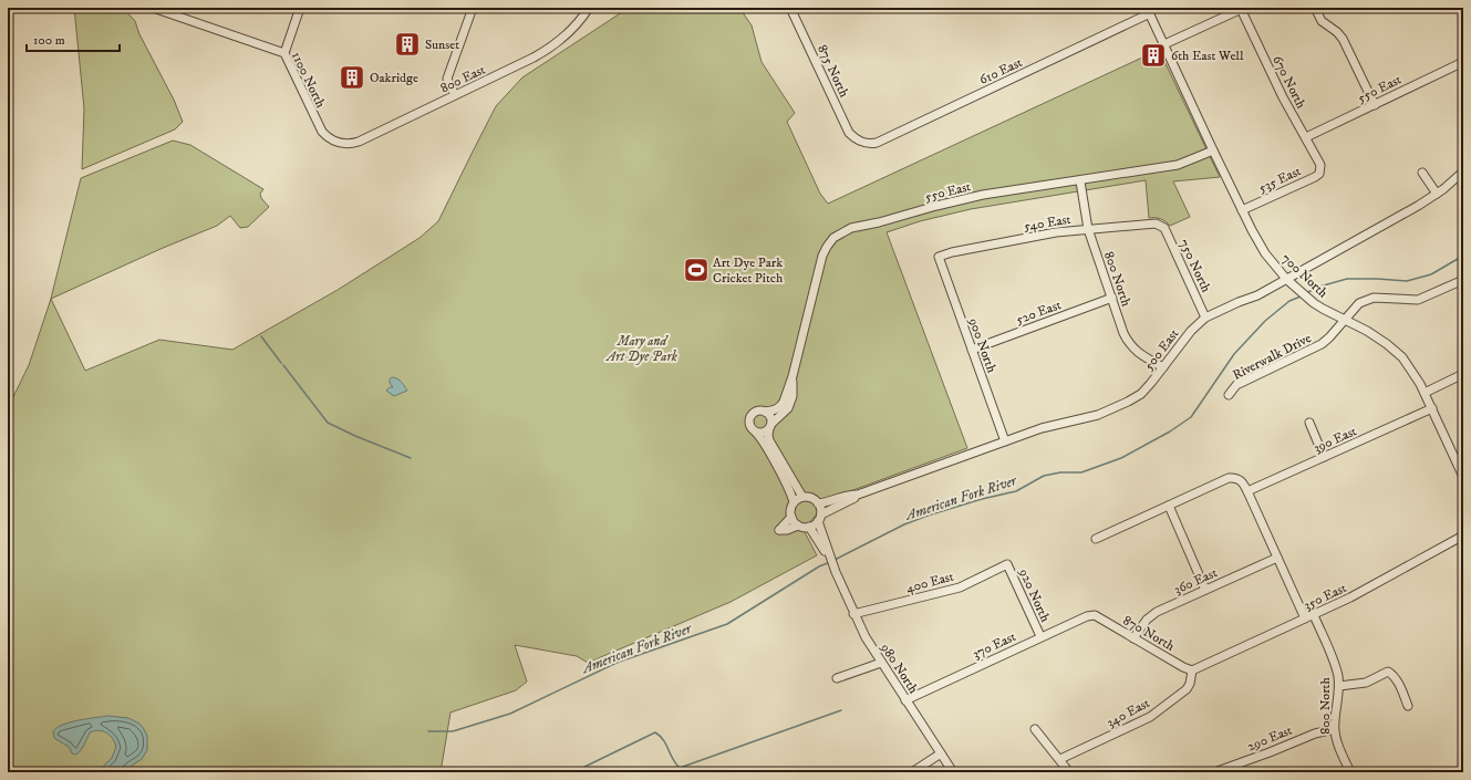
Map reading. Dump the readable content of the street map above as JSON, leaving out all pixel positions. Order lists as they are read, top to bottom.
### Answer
{
  "streets": {
    "street": [
      "875 North",
      "610 East",
      "800 East",
      "1100 North",
      "670 North",
      "550 East",
      "535 East",
      "540 East",
      "750 North",
      "700 North",
      "800 North",
      "520 East",
      "900 North",
      "500 East",
      "Riverwalk Drive",
      "390 East",
      "360 East",
      "400 East",
      "920 North",
      "350 East",
      "870 North",
      "370 East",
      "980 North",
      "340 East",
      "290 East"
    ]
  },
  "crossings": [
    ["875 North", "610 East"],
    ["610 East", "700 North"],
    ["800 East", "1100 North"],
    ["670 North", "550 East"],
    ["670 North", "535 East"],
    ["550 East", "700 North"],
    ["550 East", "800 North"],
    ["535 East", "700 North"],
    ["540 East", "750 North"],
    ["540 East", "800 North"],
    ["540 East", "900 North"],
    ["750 North", "500 East"],
    ["700 North", "500 East"],
    ["700 North", "Riverwalk Drive"],
    ["700 North", "390 East"],
    ["800 North", "520 East"],
    ["800 North", "500 East"],
    ["800 North", "350 East"],
    ["800 North", "290 East"],
    ["520 East", "900 North"],
    ["900 North", "500 East"],
    ["500 East", "980 North"],
    ["360 East", "870 North"],
    ["400 East", "920 North"],
    ["400 East", "980 North"],
    ["920 North", "370 East"],
    ["350 East", "870 North"],
    ["350 East", "340 East"],
    ["870 North", "370 East"],
    ["870 North", "340 East"],
    ["370 East", "980 North"]
  ],
  "water": ["American Fork River"],
  "parks": ["Mary and Art Dye Park"],
  "places": {
    "building": ["Sunset", "6th East Well", "Oakridge"],
    "sports": ["Art Dye Park Cricket Pitch"]
  },
  "scale_bar": "100 m"
}
